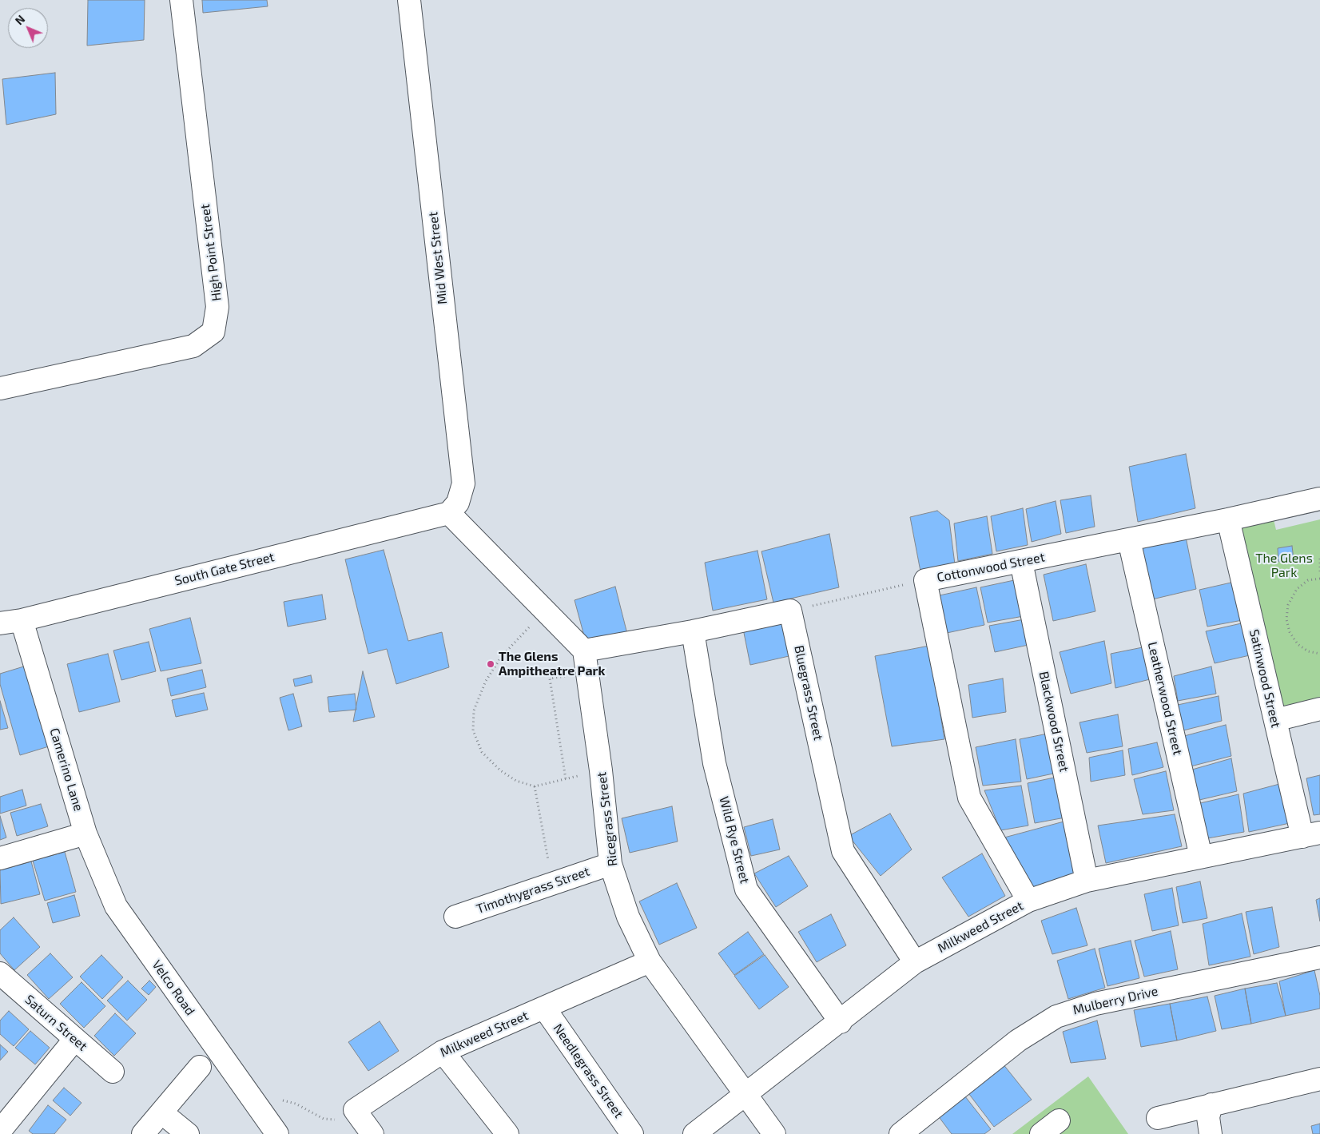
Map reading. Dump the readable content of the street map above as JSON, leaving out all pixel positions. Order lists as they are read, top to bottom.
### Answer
{
  "streets": {
    "street": [
      "High Point Street",
      "Mid West Street",
      "Cottonwood Street",
      "South Gate Street",
      "Satinwood Street",
      "Bluegrass Street",
      "Leatherwood Street",
      "Blackwood Street",
      "Camerino Lane",
      "Ricegrass Street",
      "Wild Rye Street",
      "Timothygrass Street",
      "Milkweed Street",
      "Velco Road",
      "Mulberry Drive",
      "Saturn Street",
      "Needlegrass Street"
    ]
  },
  "crossings": [
    ["Mid West Street", "South Gate Street"],
    ["Cottonwood Street", "Satinwood Street"],
    ["Cottonwood Street", "Leatherwood Street"],
    ["Cottonwood Street", "Blackwood Street"],
    ["Cottonwood Street", "Milkweed Street"],
    ["South Gate Street", "Camerino Lane"],
    ["Satinwood Street", "Milkweed Street"],
    ["Bluegrass Street", "Milkweed Street"],
    ["Leatherwood Street", "Milkweed Street"],
    ["Blackwood Street", "Milkweed Street"],
    ["Camerino Lane", "Velco Road"],
    ["Ricegrass Street", "Timothygrass Street"],
    ["Ricegrass Street", "Milkweed Street"],
    ["Wild Rye Street", "Milkweed Street"],
    ["Milkweed Street", "Needlegrass Street"]
  ],
  "parks": ["The Glens Park"],
  "places": ["The Glens Ampitheatre Park"],
  "north": "top left"
}
